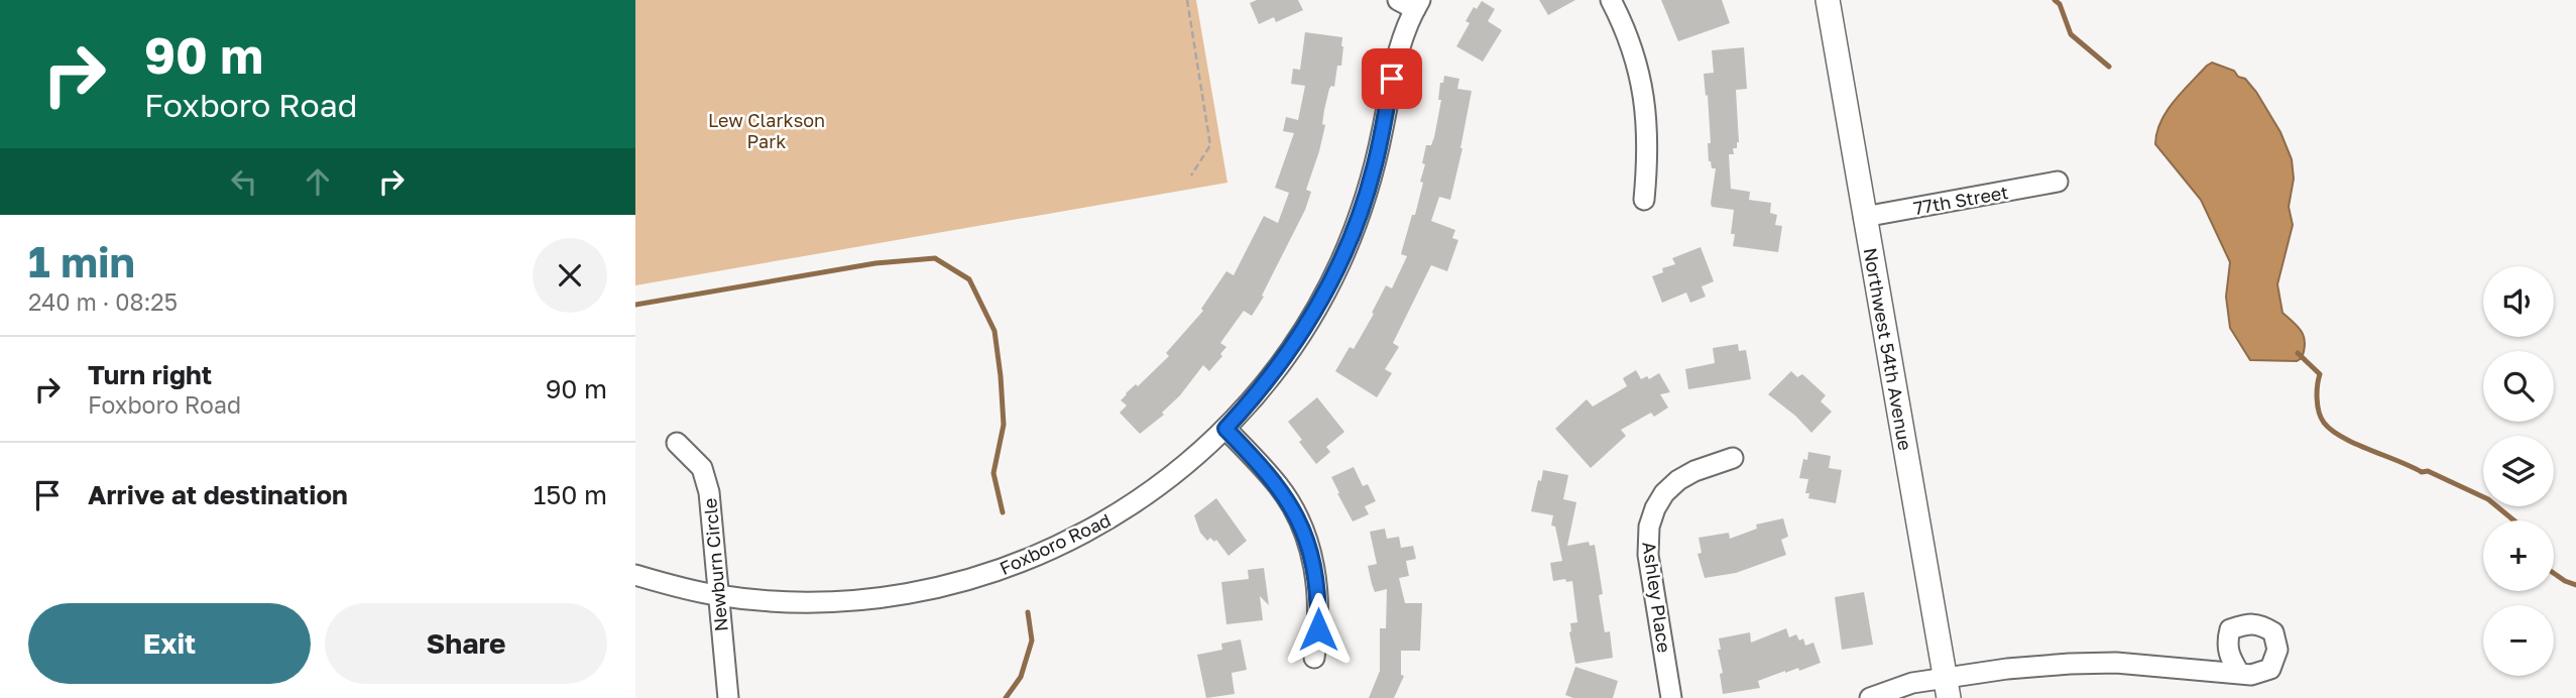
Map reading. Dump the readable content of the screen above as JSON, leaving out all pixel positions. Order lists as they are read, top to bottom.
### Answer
{
  "streets": {
    "street": [
      "77th Street",
      "Northwest 54th Avenue",
      "Foxboro Road",
      "Newburn Circle",
      "Ashley Place"
    ]
  },
  "crossings": [
    ["77th Street", "Northwest 54th Avenue"],
    ["Foxboro Road", "Newburn Circle"]
  ],
  "parks": ["Lew Clarkson Park"],
  "page": {
    "turn": ["90 m", "Foxboro Road"],
    "heading": ["1 min", "240 m · 08:25"],
    "map_buttons": ["+", "−"],
    "list": [
      {
        "name": "Turn right",
        "note": "Foxboro Road",
        "value": "90 m"
      },
      {
        "name": "Arrive at destination",
        "value": "150 m"
      }
    ],
    "buttons": ["Exit", "Share"]
  }
}
